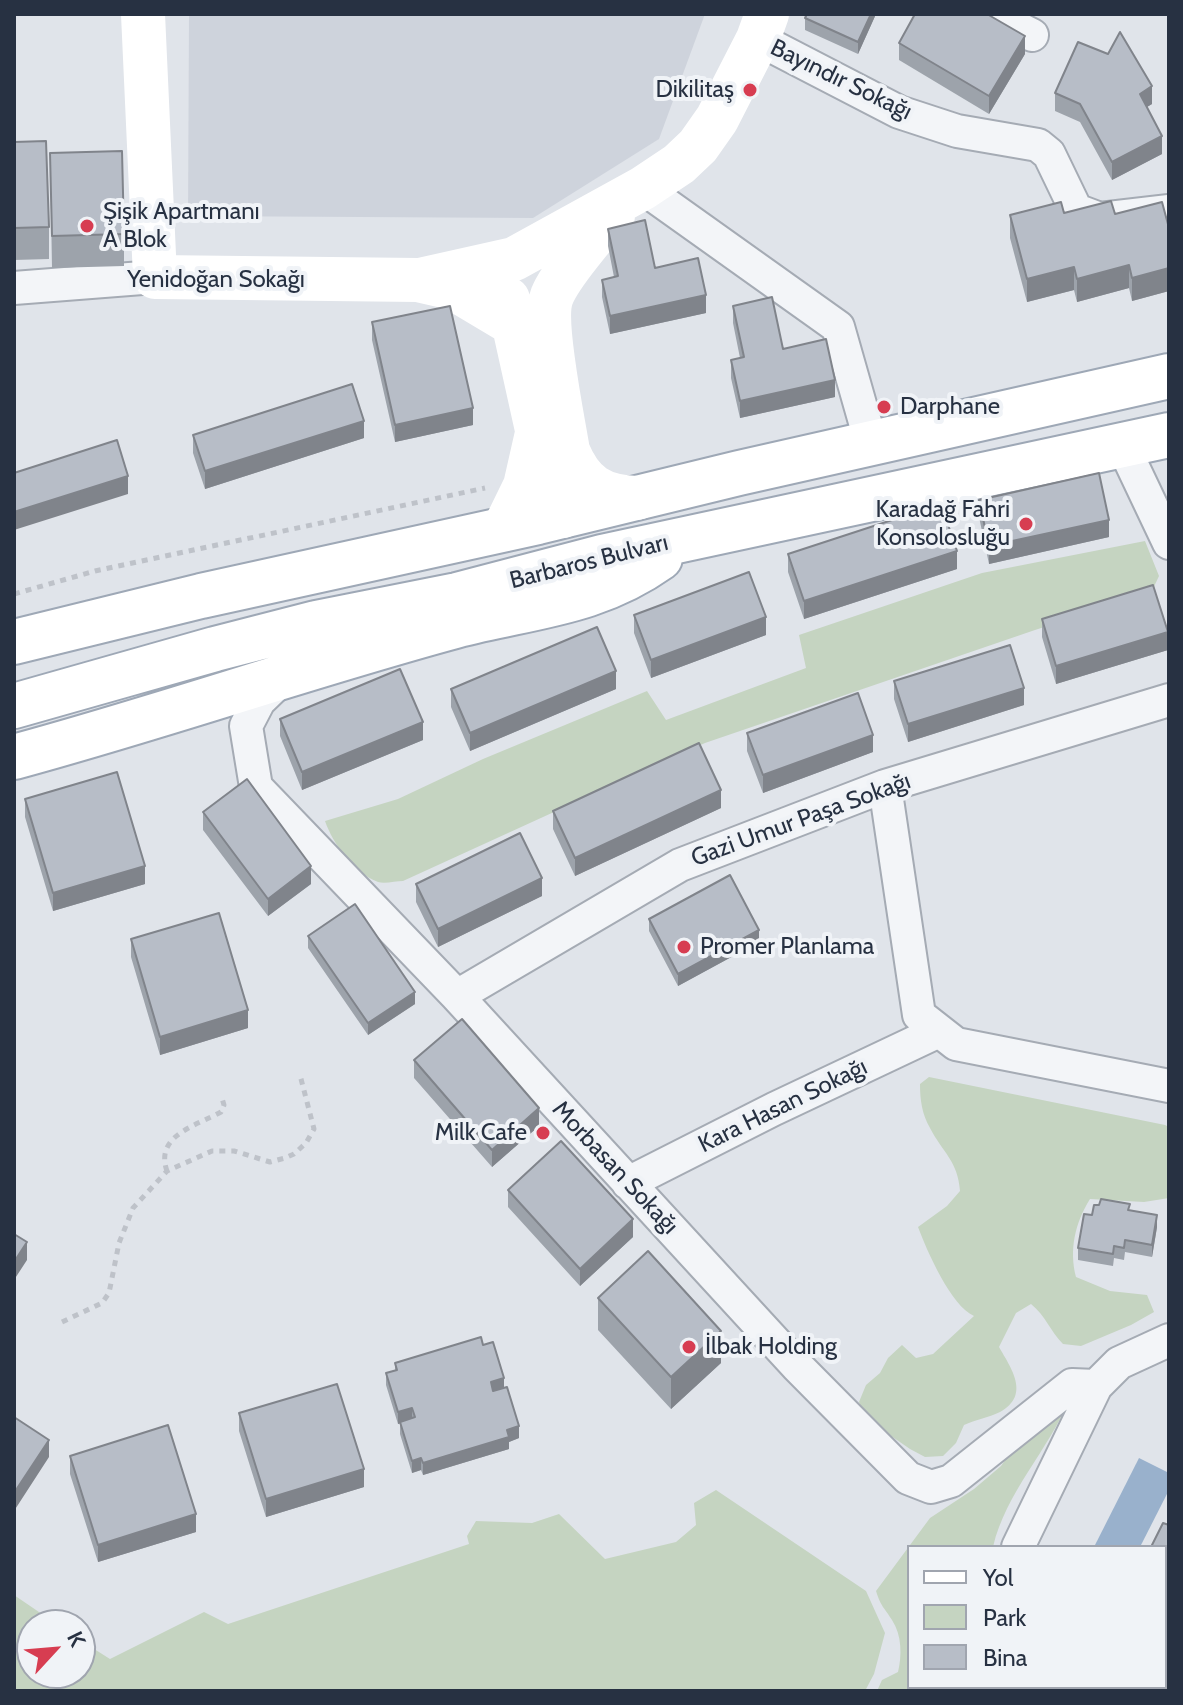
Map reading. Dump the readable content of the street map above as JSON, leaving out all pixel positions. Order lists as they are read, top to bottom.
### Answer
{
  "streets": {
    "main road": ["Yenidoğan Sokağı", "Barbaros Bulvarı"],
    "street": [
      "Bayındır Sokağı",
      "Gazi Umur Paşa Sokağı",
      "Kara Hasan Sokağı",
      "Morbasan Sokağı"
    ]
  },
  "crossings": [
    ["Gazi Umur Paşa Sokağı", "Morbasan Sokağı"],
    ["Kara Hasan Sokağı", "Morbasan Sokağı"]
  ],
  "places": [
    "Dikilitaş",
    "Şişik Apartmanı A Blok",
    "Darphane",
    "Karadağ Fahri Konsolosluğu",
    "Promer Planlama",
    "Milk Cafe",
    "İlbak Holding"
  ],
  "legend": ["Yol", "Park", "Bina"],
  "north": "top right"
}
